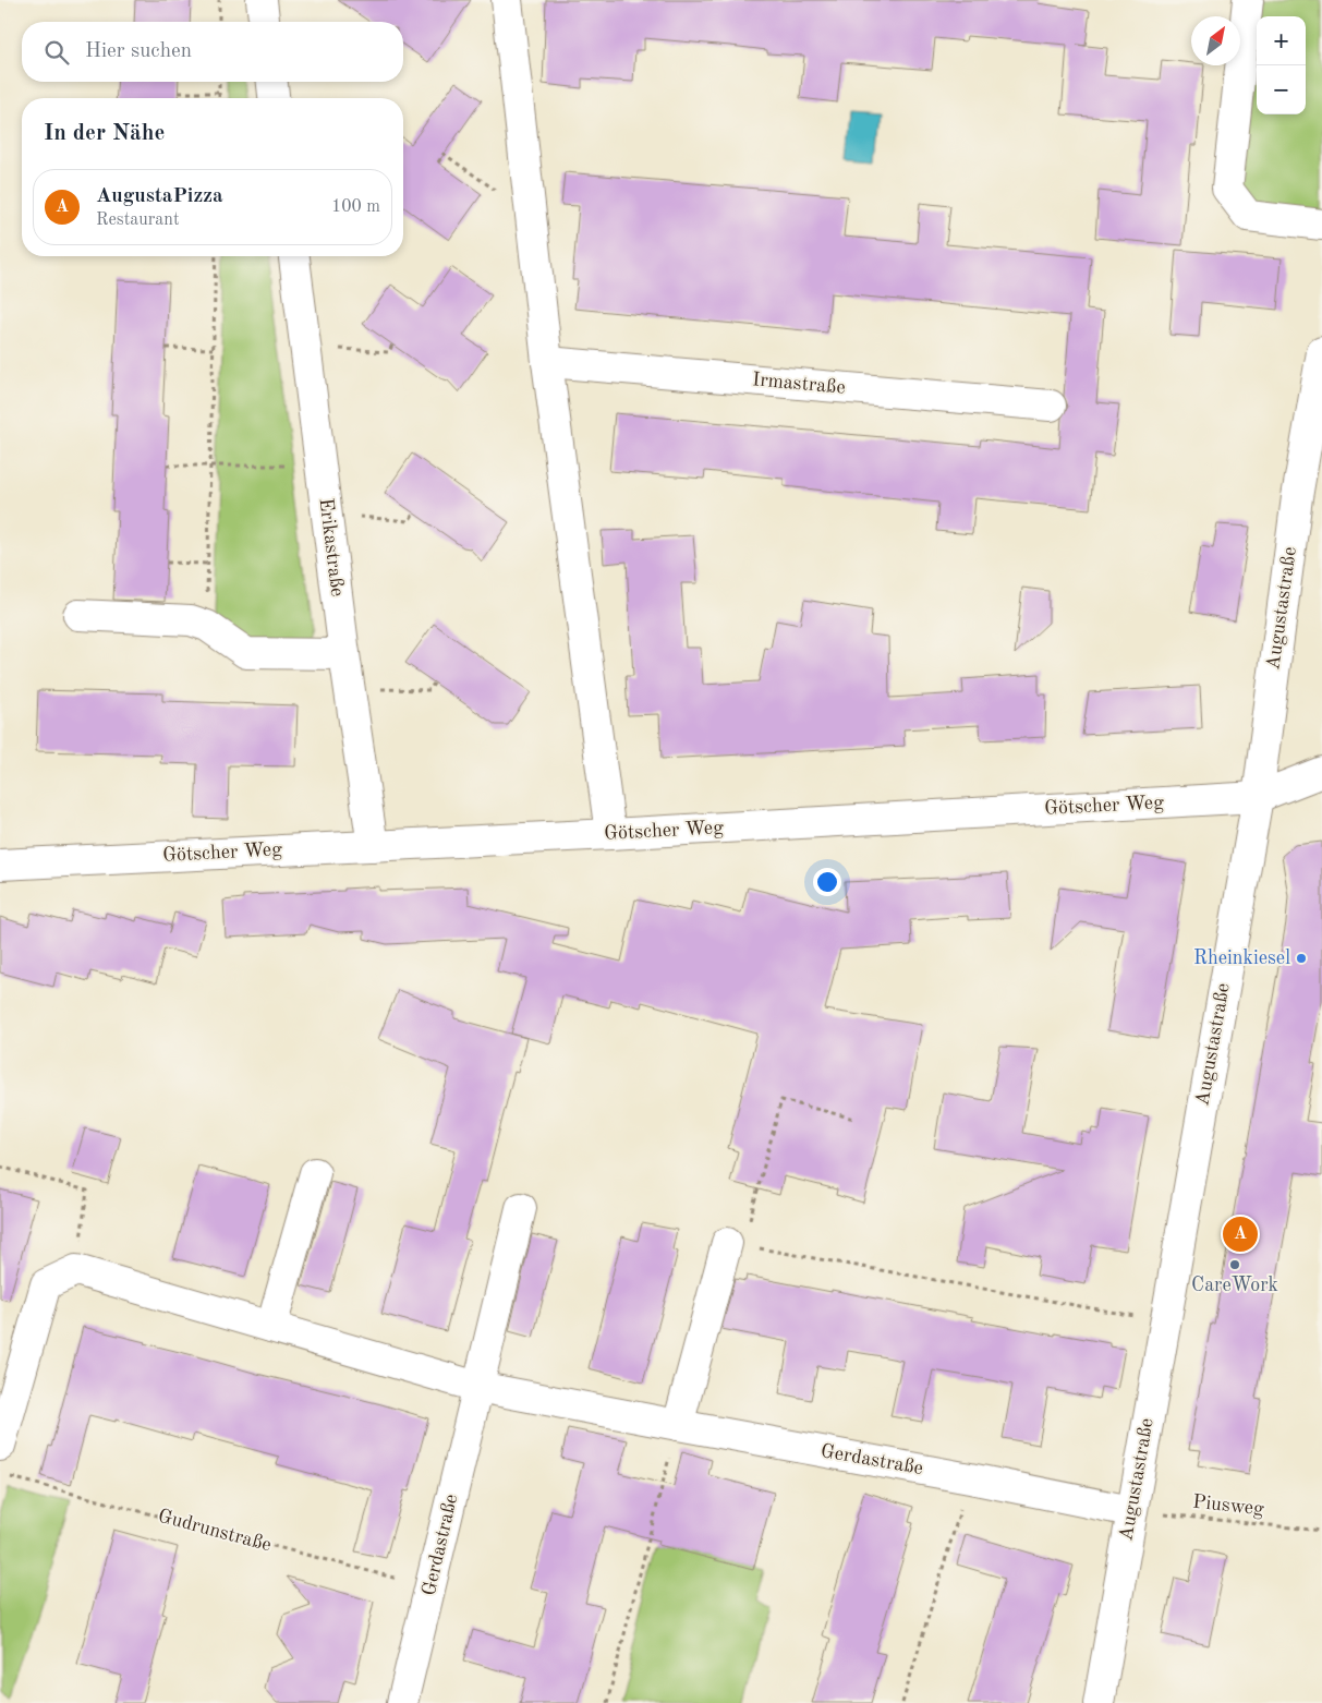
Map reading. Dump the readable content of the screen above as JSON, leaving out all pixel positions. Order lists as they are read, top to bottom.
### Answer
{
  "streets": {
    "street": [
      "Irmastraße",
      "Erikastraße",
      "Augustastraße",
      "Götscher Weg",
      "Gerdastraße"
    ],
    "path": ["Piusweg", "Gudrunstraße"]
  },
  "crossings": [
    ["Erikastraße", "Götscher Weg"],
    ["Augustastraße", "Götscher Weg"],
    ["Augustastraße", "Gerdastraße"],
    ["Augustastraße", "Piusweg"],
    ["Gerdastraße", "Piusweg"],
    ["Gerdastraße", "Gudrunstraße"]
  ],
  "places": ["Rheinkiesel", "CareWork"],
  "north": "top right",
  "page": {
    "map_buttons": ["+", "−"],
    "search": "Hier suchen",
    "heading": "In der Nähe",
    "list": [
      {
        "mark": "A",
        "name": "AugustaPizza",
        "note": "Restaurant",
        "value": "100 m"
      }
    ],
    "pins": "A"
  }
}
